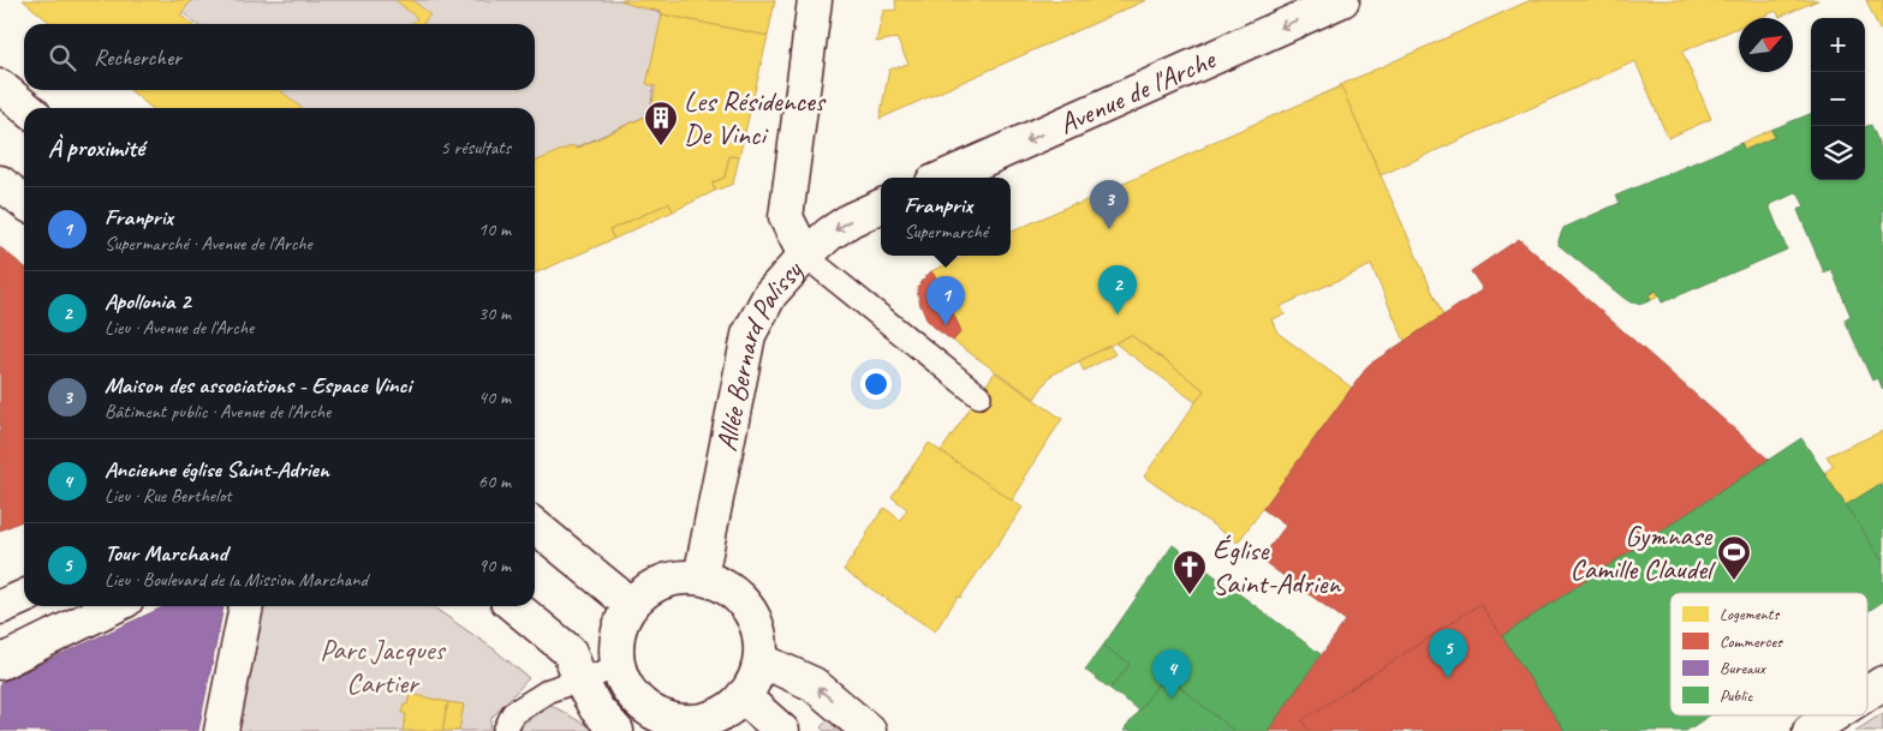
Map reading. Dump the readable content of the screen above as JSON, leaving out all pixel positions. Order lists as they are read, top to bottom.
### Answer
{
  "streets": {
    "street": ["Avenue de l'Arche", "Allée Bernard Palissy"]
  },
  "one_way": ["Avenue de l'Arche"],
  "parks": ["Parc Jacques Cartier"],
  "places": {
    "building": ["Les Résidences De Vinci"],
    "sports": ["Gymnase Camille Claudel"],
    "church": ["Église Saint-Adrien"]
  },
  "legend": [
    "Logements",
    "Commerces",
    "Bureaux",
    "Public"
  ],
  "north": "top right",
  "page": {
    "map_buttons": ["+", "−"],
    "search": "Rechercher",
    "heading": ["À proximité", "5 résultats"],
    "popup": ["Franprix", "Supermarché"],
    "pins": [
      "3",
      "2",
      "1",
      "5",
      "4"
    ],
    "list": [
      {
        "mark": "1",
        "name": "Franprix",
        "note": "Supermarché · Avenue de l'Arche",
        "value": "10 m"
      },
      {
        "mark": "2",
        "name": "Apollonia 2",
        "note": "Lieu · Avenue de l'Arche",
        "value": "30 m"
      },
      {
        "mark": "3",
        "name": "Maison des associations - Espace Vinci",
        "note": "Bâtiment public · Avenue de l'Arche",
        "value": "40 m"
      },
      {
        "mark": "4",
        "name": "Ancienne église Saint-Adrien",
        "note": "Lieu · Rue Berthelot",
        "value": "60 m"
      },
      {
        "mark": "5",
        "name": "Tour Marchand",
        "note": "Lieu · Boulevard de la Mission Marchand",
        "value": "90 m"
      }
    ]
  }
}
